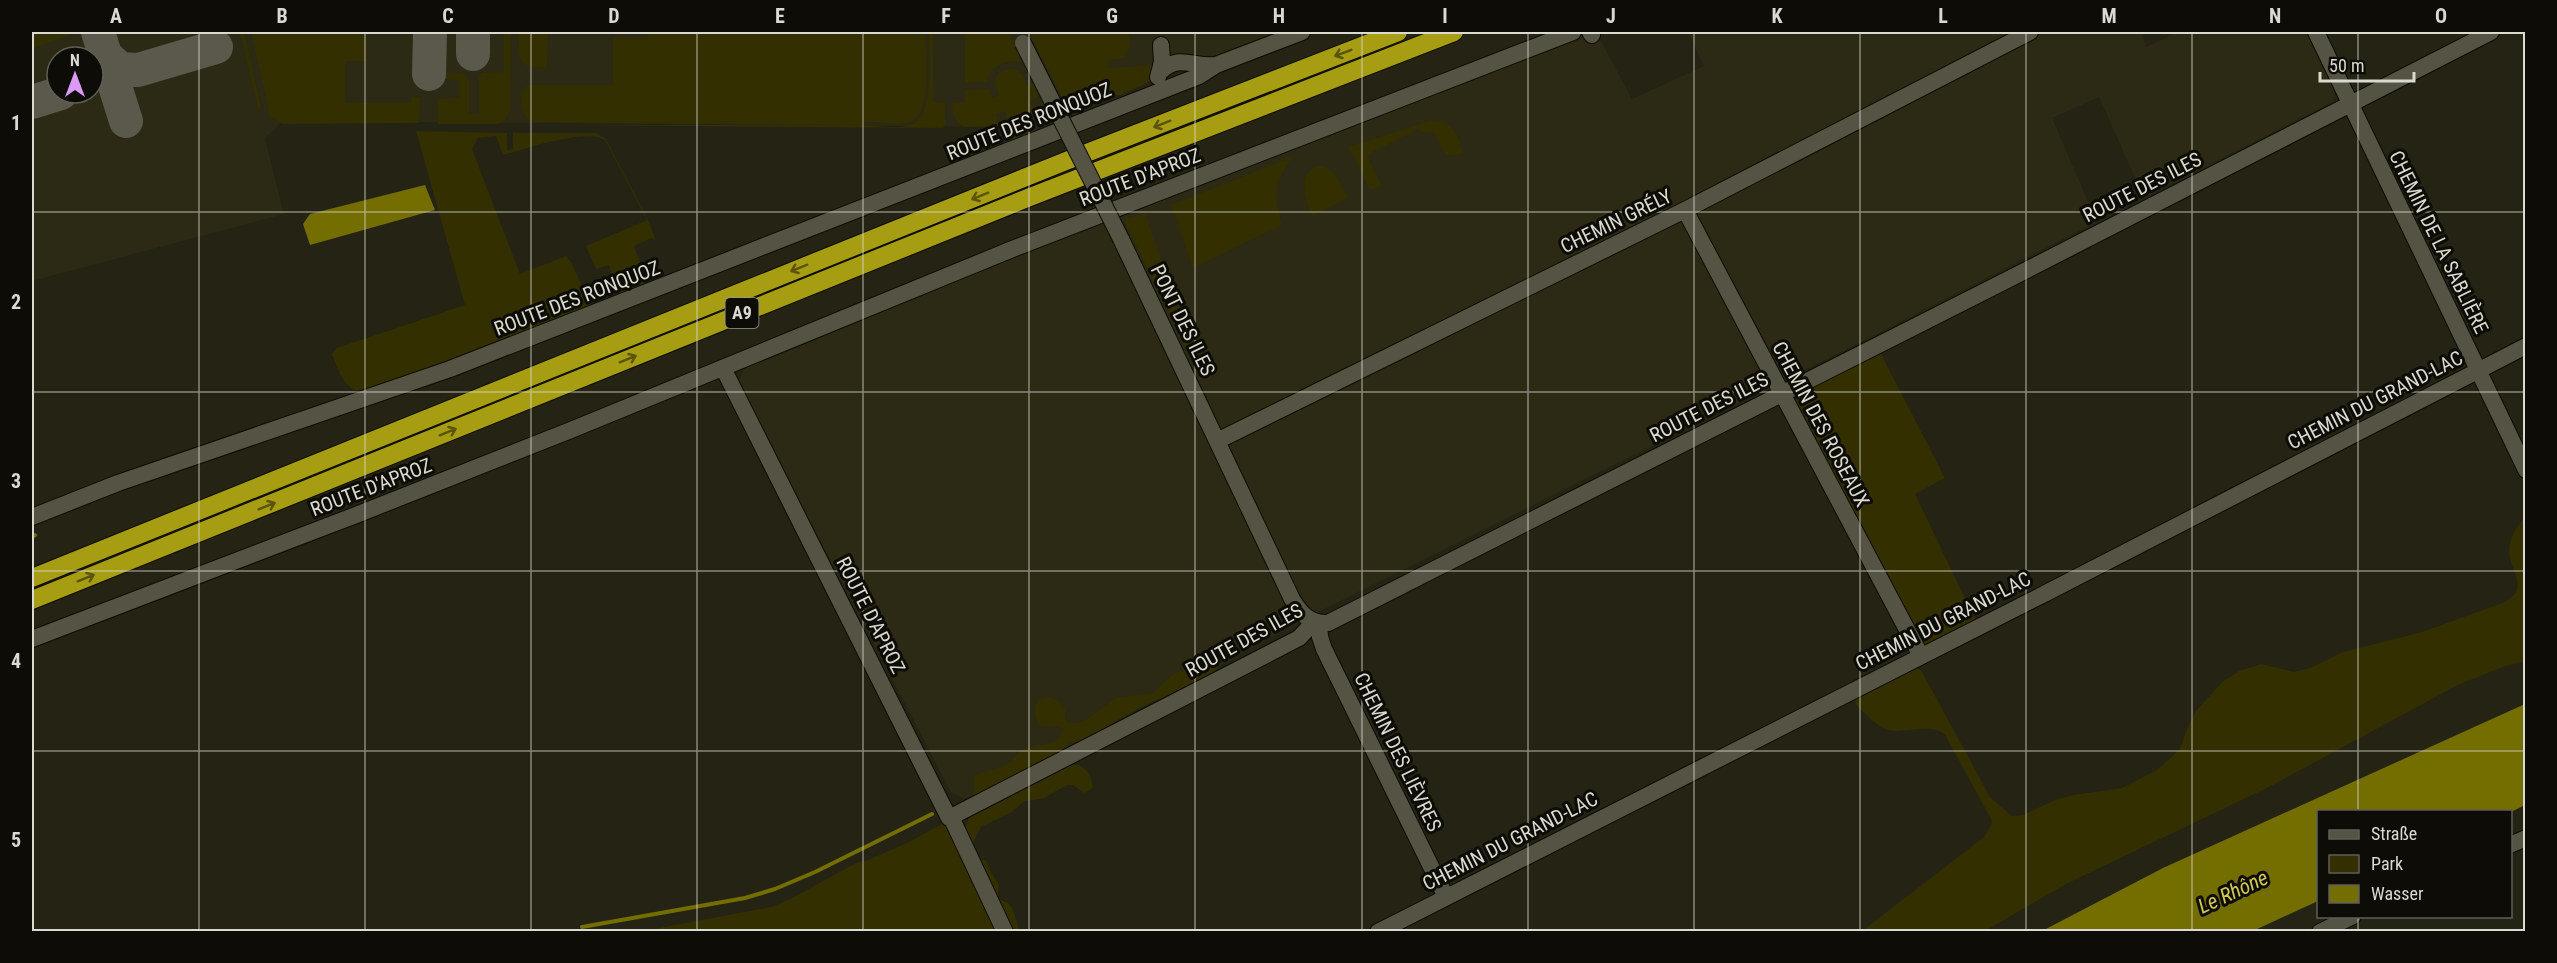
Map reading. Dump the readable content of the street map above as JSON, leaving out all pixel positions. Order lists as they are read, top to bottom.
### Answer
{
  "streets": {
    "highway": ["A9"],
    "street": [
      "ROUTE DES RONQUOZ",
      "ROUTE D'APROZ",
      "ROUTE DES ILES",
      "CHEMIN GRÉLY",
      "CHEMIN DE LA SABLIÈRE",
      "PONT DES ILES",
      "CHEMIN DU GRAND-LAC",
      "CHEMIN DES ROSEAUX",
      "CHEMIN DES LIÈVRES"
    ]
  },
  "crossings": [
    ["ROUTE D'APROZ", "ROUTE DES ILES"],
    ["ROUTE DES ILES", "CHEMIN DE LA SABLIÈRE"],
    ["ROUTE DES ILES", "PONT DES ILES"],
    ["ROUTE DES ILES", "CHEMIN DES ROSEAUX"],
    ["ROUTE DES ILES", "CHEMIN DES LIÈVRES"],
    ["CHEMIN GRÉLY", "PONT DES ILES"],
    ["CHEMIN GRÉLY", "CHEMIN DES ROSEAUX"],
    ["CHEMIN DE LA SABLIÈRE", "CHEMIN DU GRAND-LAC"],
    ["PONT DES ILES", "CHEMIN DES LIÈVRES"],
    ["CHEMIN DU GRAND-LAC", "CHEMIN DES ROSEAUX"],
    ["CHEMIN DU GRAND-LAC", "CHEMIN DES LIÈVRES"]
  ],
  "water": ["Le Rhône"],
  "legend": ["Straße", "Park", "Wasser"],
  "scale_bar": "50 m",
  "north": "top",
  "grid": {
    "columns": [
      "A",
      "B",
      "C",
      "D",
      "E",
      "F",
      "G",
      "H",
      "I",
      "J",
      "K",
      "L",
      "M",
      "N",
      "O"
    ],
    "rows": [
      "1",
      "2",
      "3",
      "4",
      "5"
    ]
  }
}
